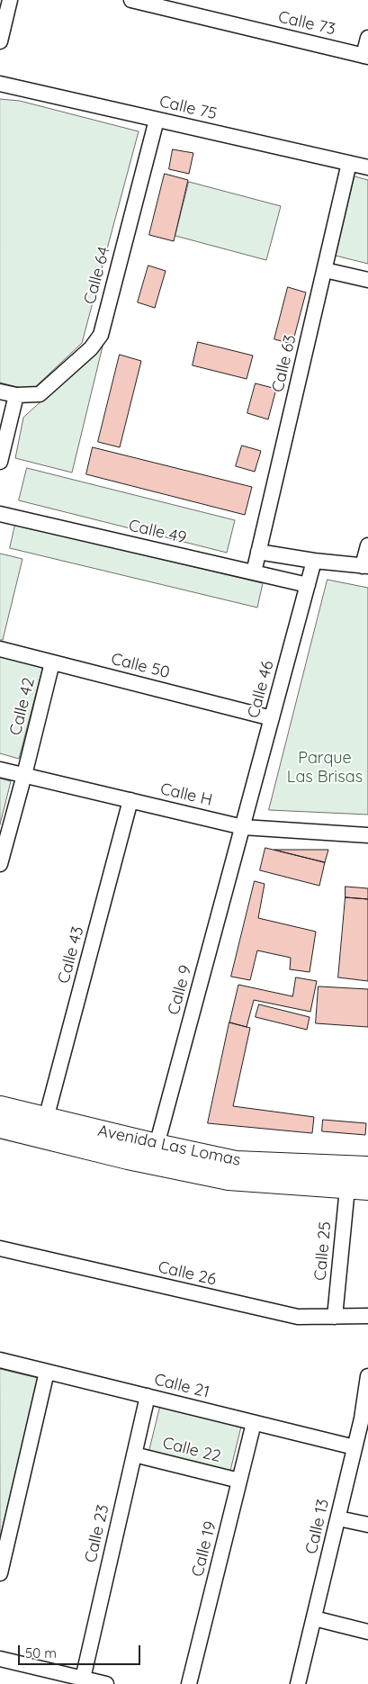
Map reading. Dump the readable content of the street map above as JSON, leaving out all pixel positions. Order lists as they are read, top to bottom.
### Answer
{
  "streets": {
    "street": [
      "Calle 73",
      "Calle 75",
      "Calle 64",
      "Calle 63",
      "Calle 49",
      "Calle 50",
      "Calle 46",
      "Calle 42",
      "Calle H",
      "Calle 43",
      "Calle 9",
      "Avenida Las Lomas",
      "Calle 25",
      "Calle 26",
      "Calle 21",
      "Calle 22",
      "Calle 13",
      "Calle 23",
      "Calle 19"
    ]
  },
  "crossings": [
    ["Calle 75", "Calle 64"],
    ["Calle 75", "Calle 63"],
    ["Calle 63", "Calle 49"],
    ["Calle 49", "Calle 46"],
    ["Calle 50", "Calle 46"],
    ["Calle 50", "Calle 42"],
    ["Calle 46", "Calle H"],
    ["Calle 46", "Calle 9"],
    ["Calle 42", "Calle H"],
    ["Calle H", "Calle 43"],
    ["Calle H", "Calle 9"],
    ["Calle 43", "Avenida Las Lomas"],
    ["Calle 9", "Avenida Las Lomas"],
    ["Avenida Las Lomas", "Calle 25"],
    ["Calle 25", "Calle 26"],
    ["Calle 21", "Calle 13"],
    ["Calle 21", "Calle 23"],
    ["Calle 21", "Calle 19"],
    ["Calle 22", "Calle 23"],
    ["Calle 22", "Calle 19"]
  ],
  "parks": ["Parque Las Brisas"],
  "scale_bar": "50 m"
}
